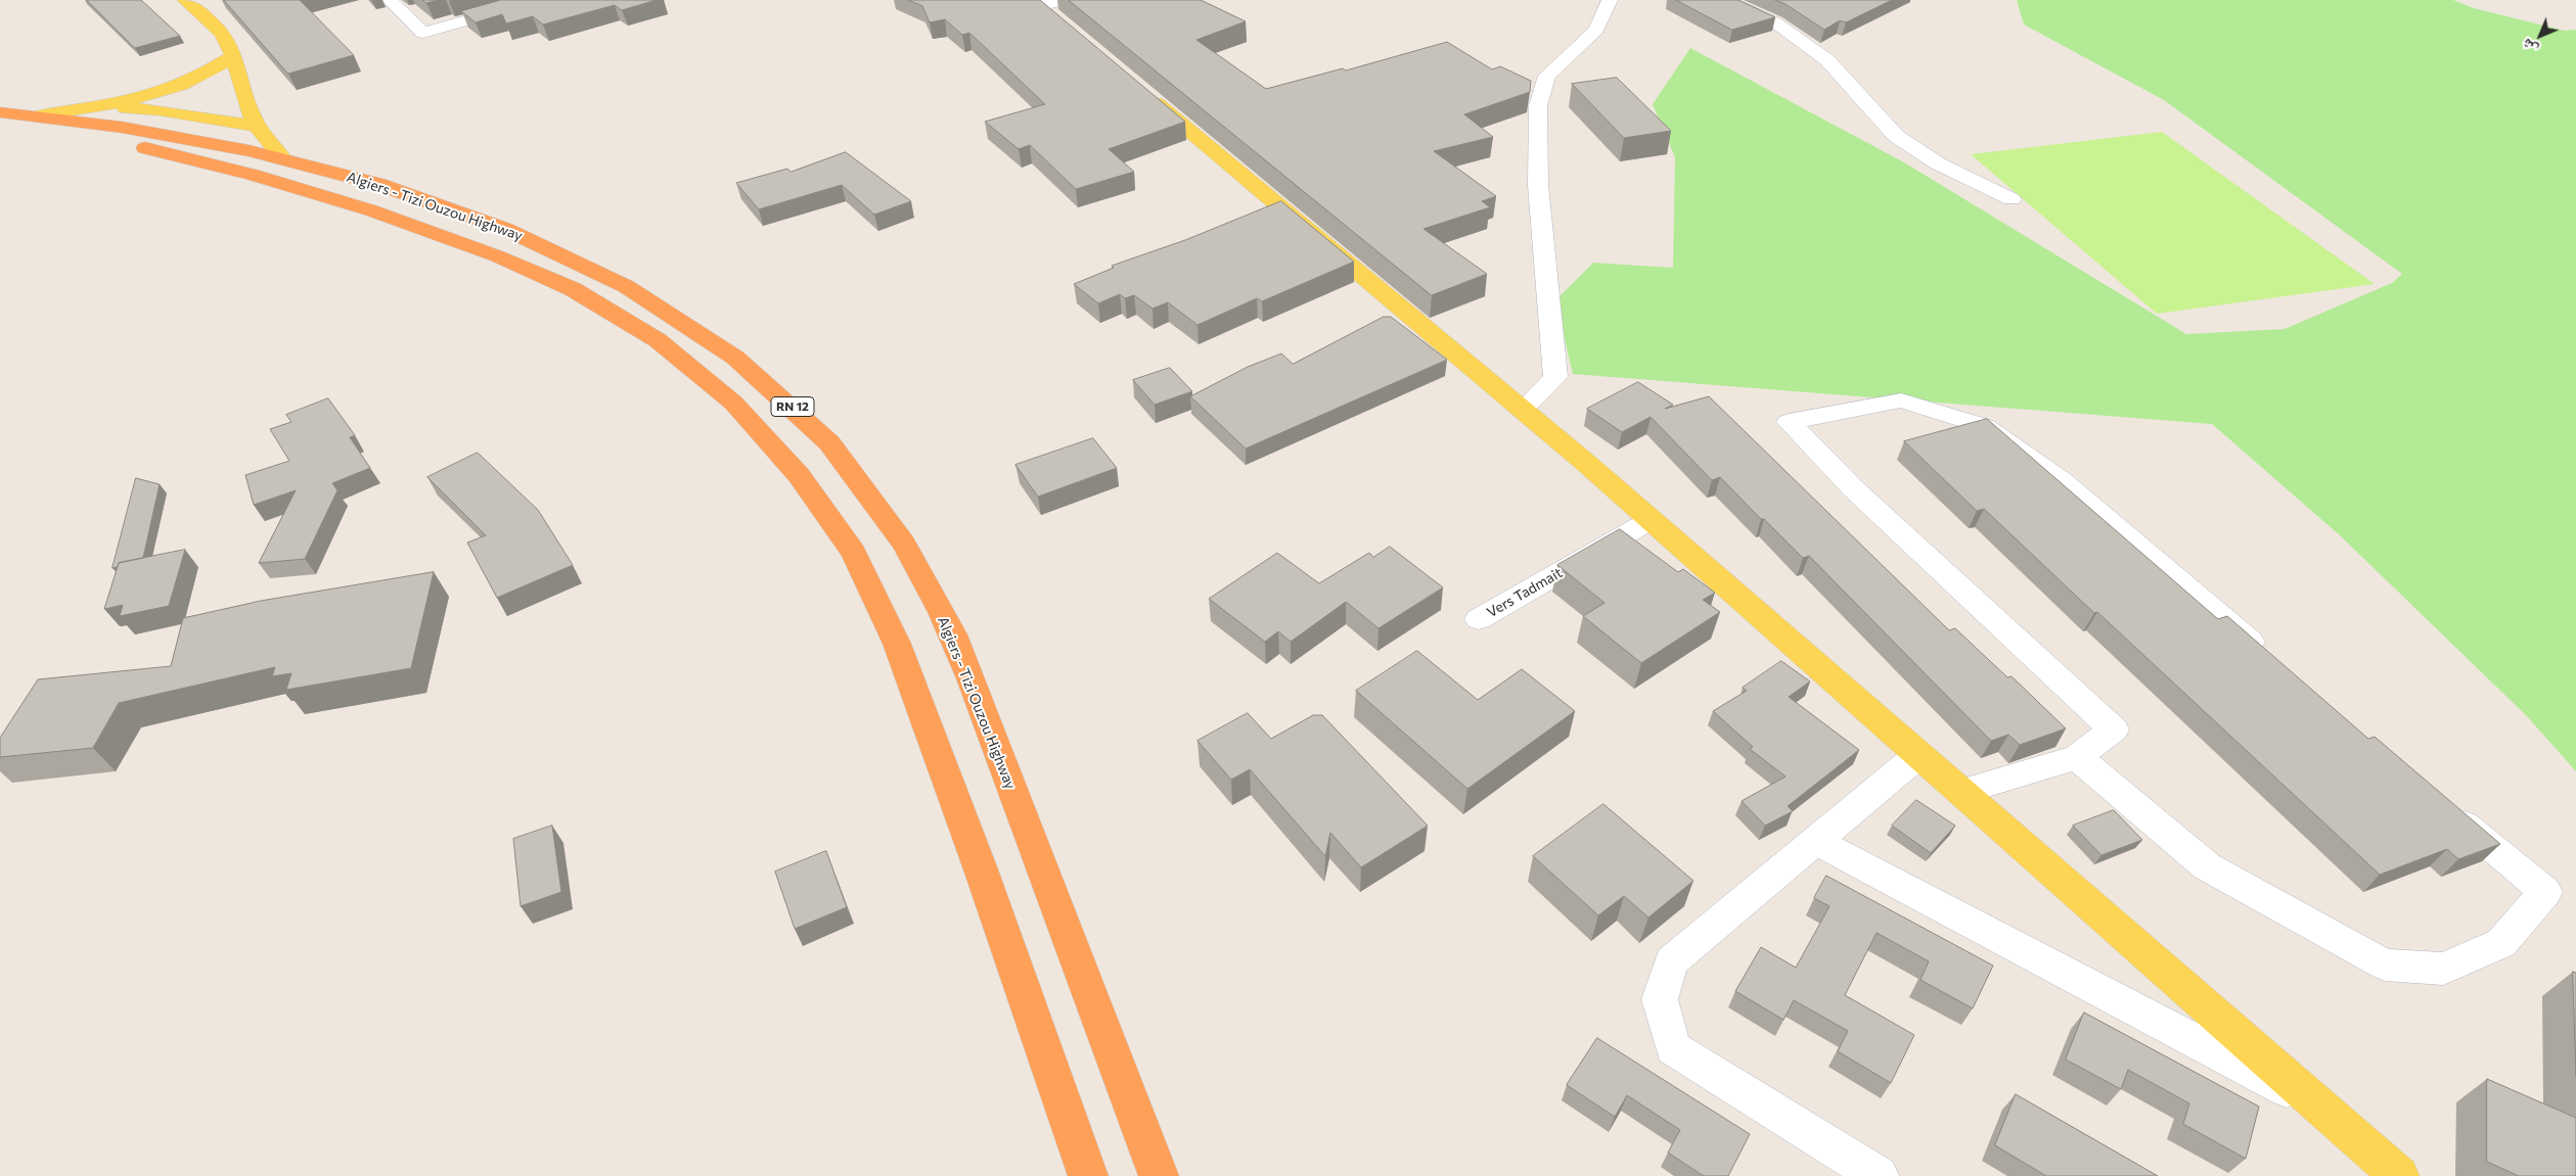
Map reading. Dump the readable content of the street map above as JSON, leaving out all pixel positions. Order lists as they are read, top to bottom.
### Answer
{
  "streets": {
    "highway": ["Algiers - Tizi Ouzou Highway", "RN 12"],
    "street": ["Vers Tadmait"]
  },
  "north": "bottom left"
}
